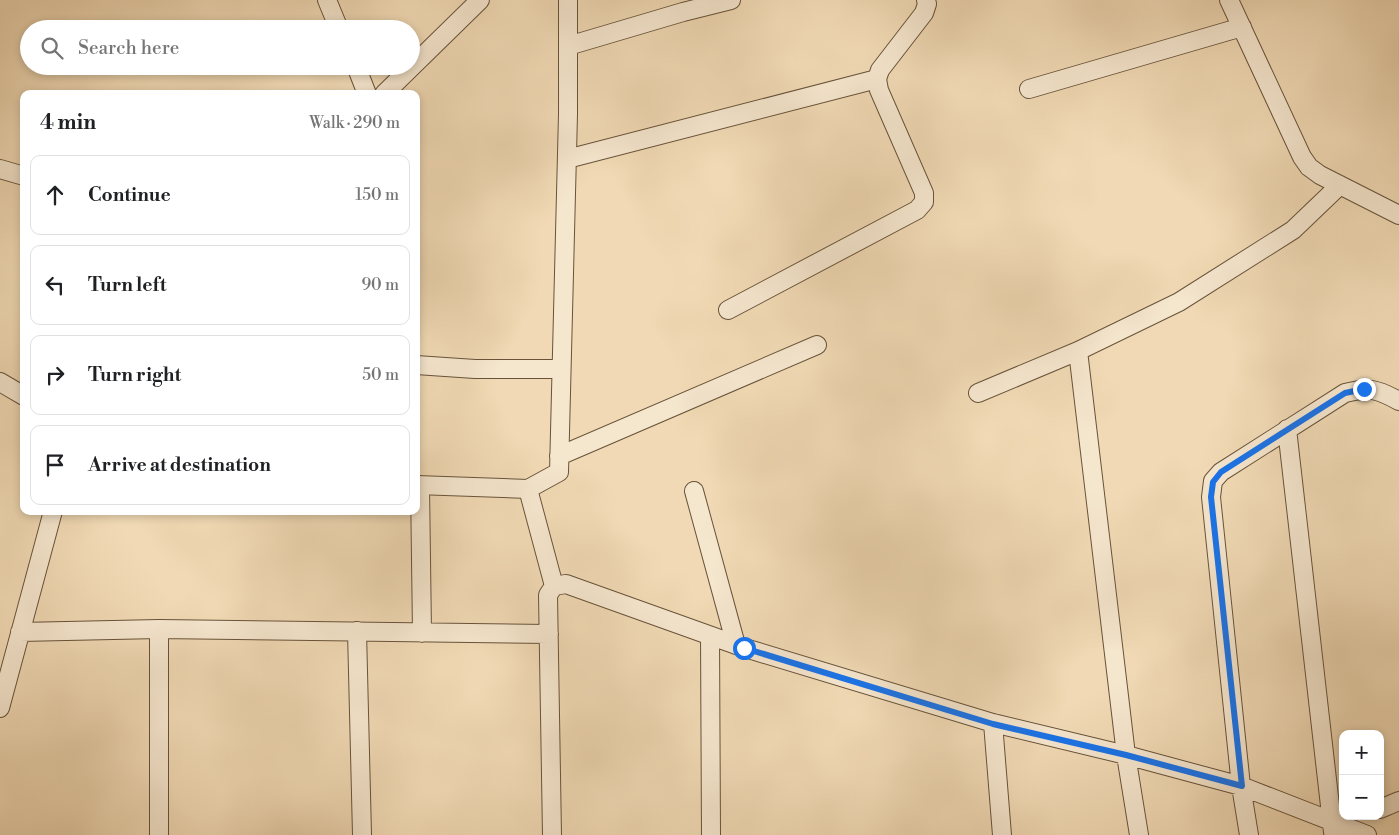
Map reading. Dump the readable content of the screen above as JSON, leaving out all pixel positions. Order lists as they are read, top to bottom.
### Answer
{
  "page": {
    "search": "Search here",
    "heading": ["4 min", "Walk · 290 m"],
    "list": [
      ["Continue", "150 m"],
      ["Turn left", "90 m"],
      ["Turn right", "50 m"],
      "Arrive at destination"
    ],
    "map_buttons": ["+", "−"]
  }
}
